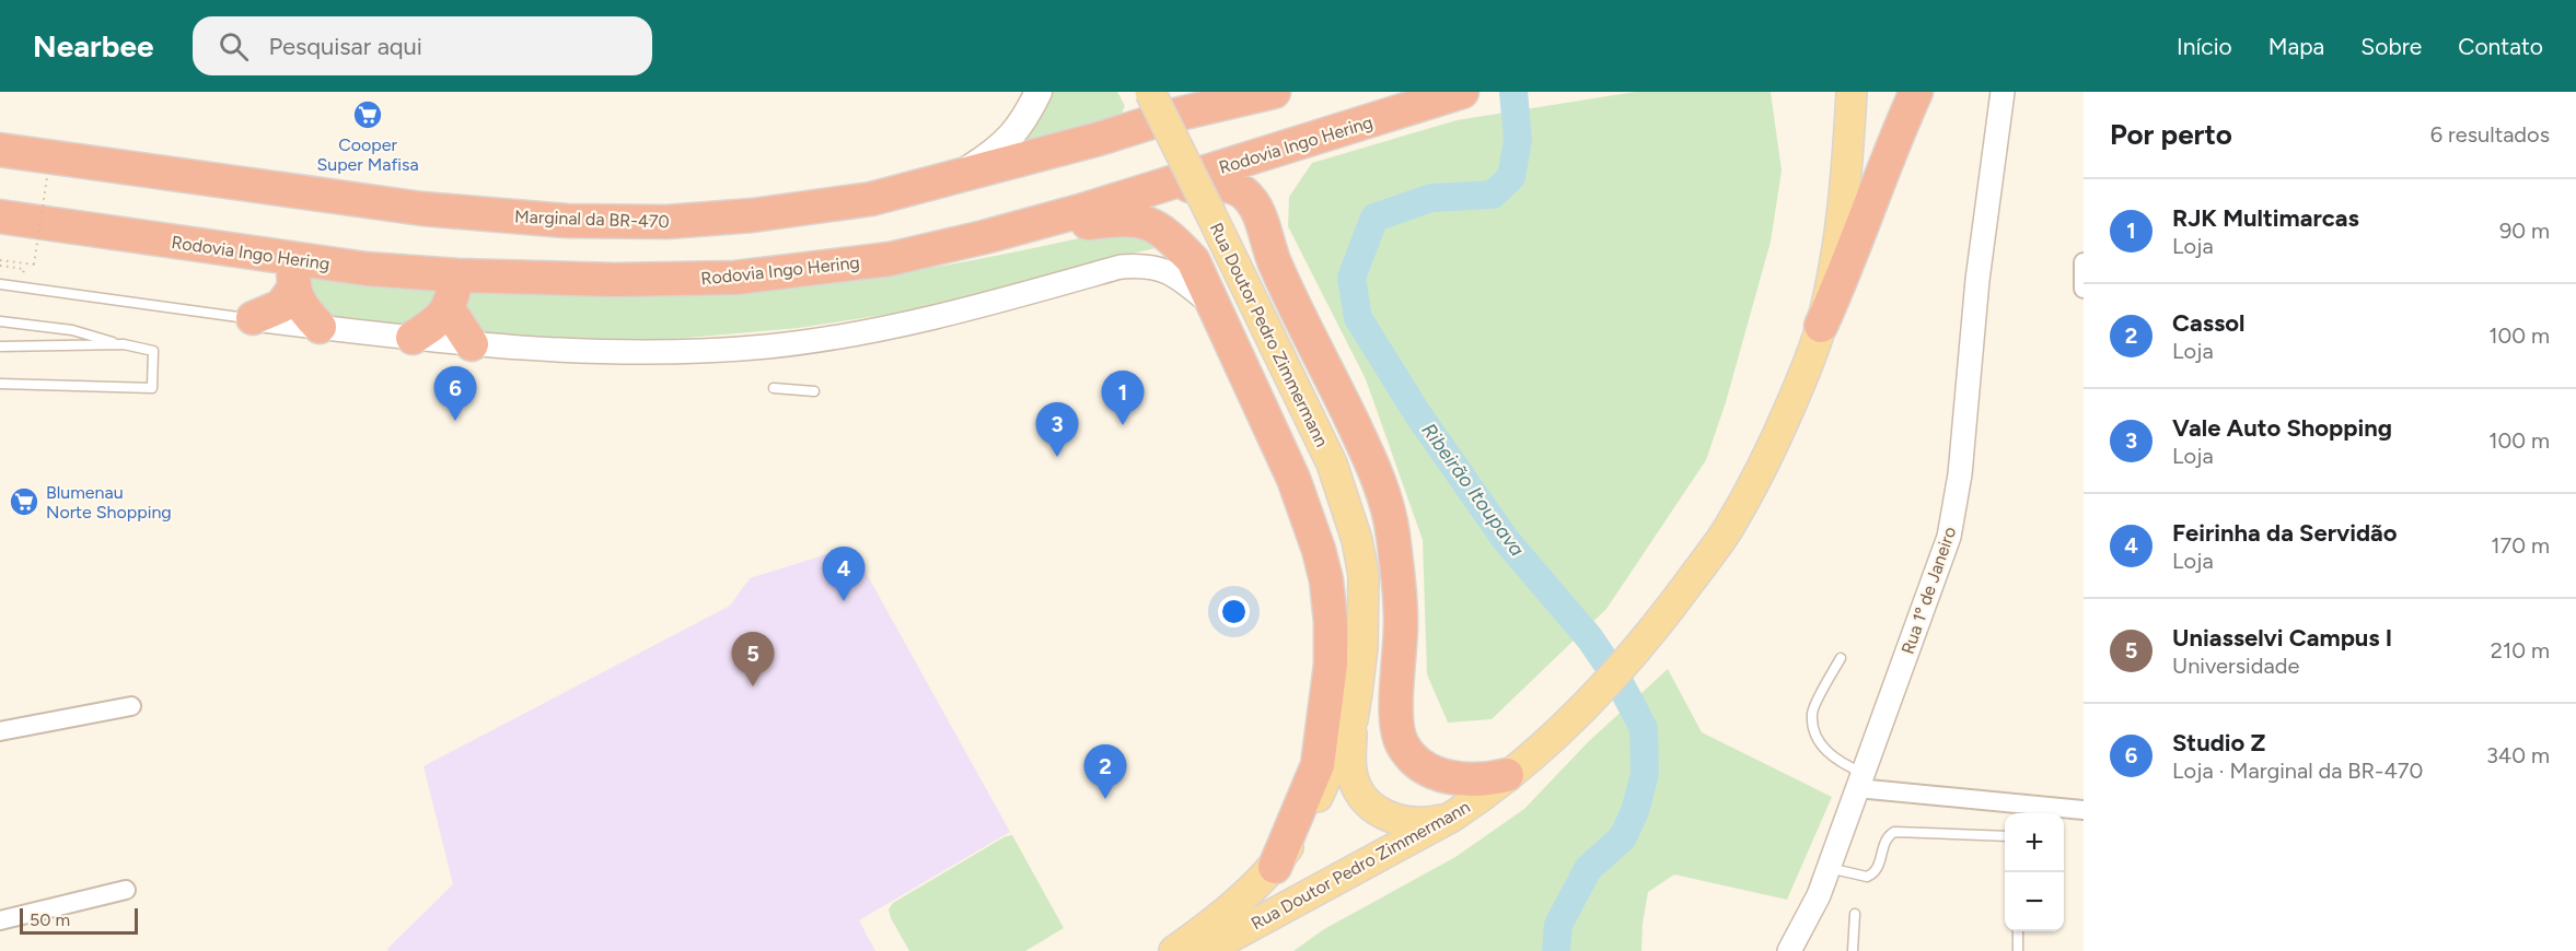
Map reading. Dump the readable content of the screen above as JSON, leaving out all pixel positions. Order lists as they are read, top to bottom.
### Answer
{
  "streets": {
    "highway": ["Rodovia Ingo Hering", "Marginal da BR-470"],
    "main road": ["Rua Doutor Pedro Zimmermann"],
    "street": ["Rua 1º de Janeiro"]
  },
  "water": ["Ribeirão Itoupava"],
  "places": {
    "supermarket": ["Cooper Super Mafisa", "Blumenau Norte Shopping"]
  },
  "scale_bar": "50 m",
  "page": {
    "header": "Nearbee",
    "search": "Pesquisar aqui",
    "nav": [
      "Início",
      "Mapa",
      "Sobre",
      "Contato"
    ],
    "heading": ["Por perto", "6 resultados"],
    "list": [
      {
        "mark": "1",
        "name": "RJK Multimarcas",
        "note": "Loja",
        "value": "90 m"
      },
      {
        "mark": "2",
        "name": "Cassol",
        "note": "Loja",
        "value": "100 m"
      },
      {
        "mark": "3",
        "name": "Vale Auto Shopping",
        "note": "Loja",
        "value": "100 m"
      },
      {
        "mark": "4",
        "name": "Feirinha da Servidão",
        "note": "Loja",
        "value": "170 m"
      },
      {
        "mark": "5",
        "name": "Uniasselvi Campus I",
        "note": "Universidade",
        "value": "210 m"
      },
      {
        "mark": "6",
        "name": "Studio Z",
        "note": "Loja · Marginal da BR-470",
        "value": "340 m"
      }
    ],
    "pins": [
      "6",
      "1",
      "3",
      "4",
      "5",
      "2"
    ],
    "map_buttons": ["+", "−"],
    "scale": "50 m"
  }
}
